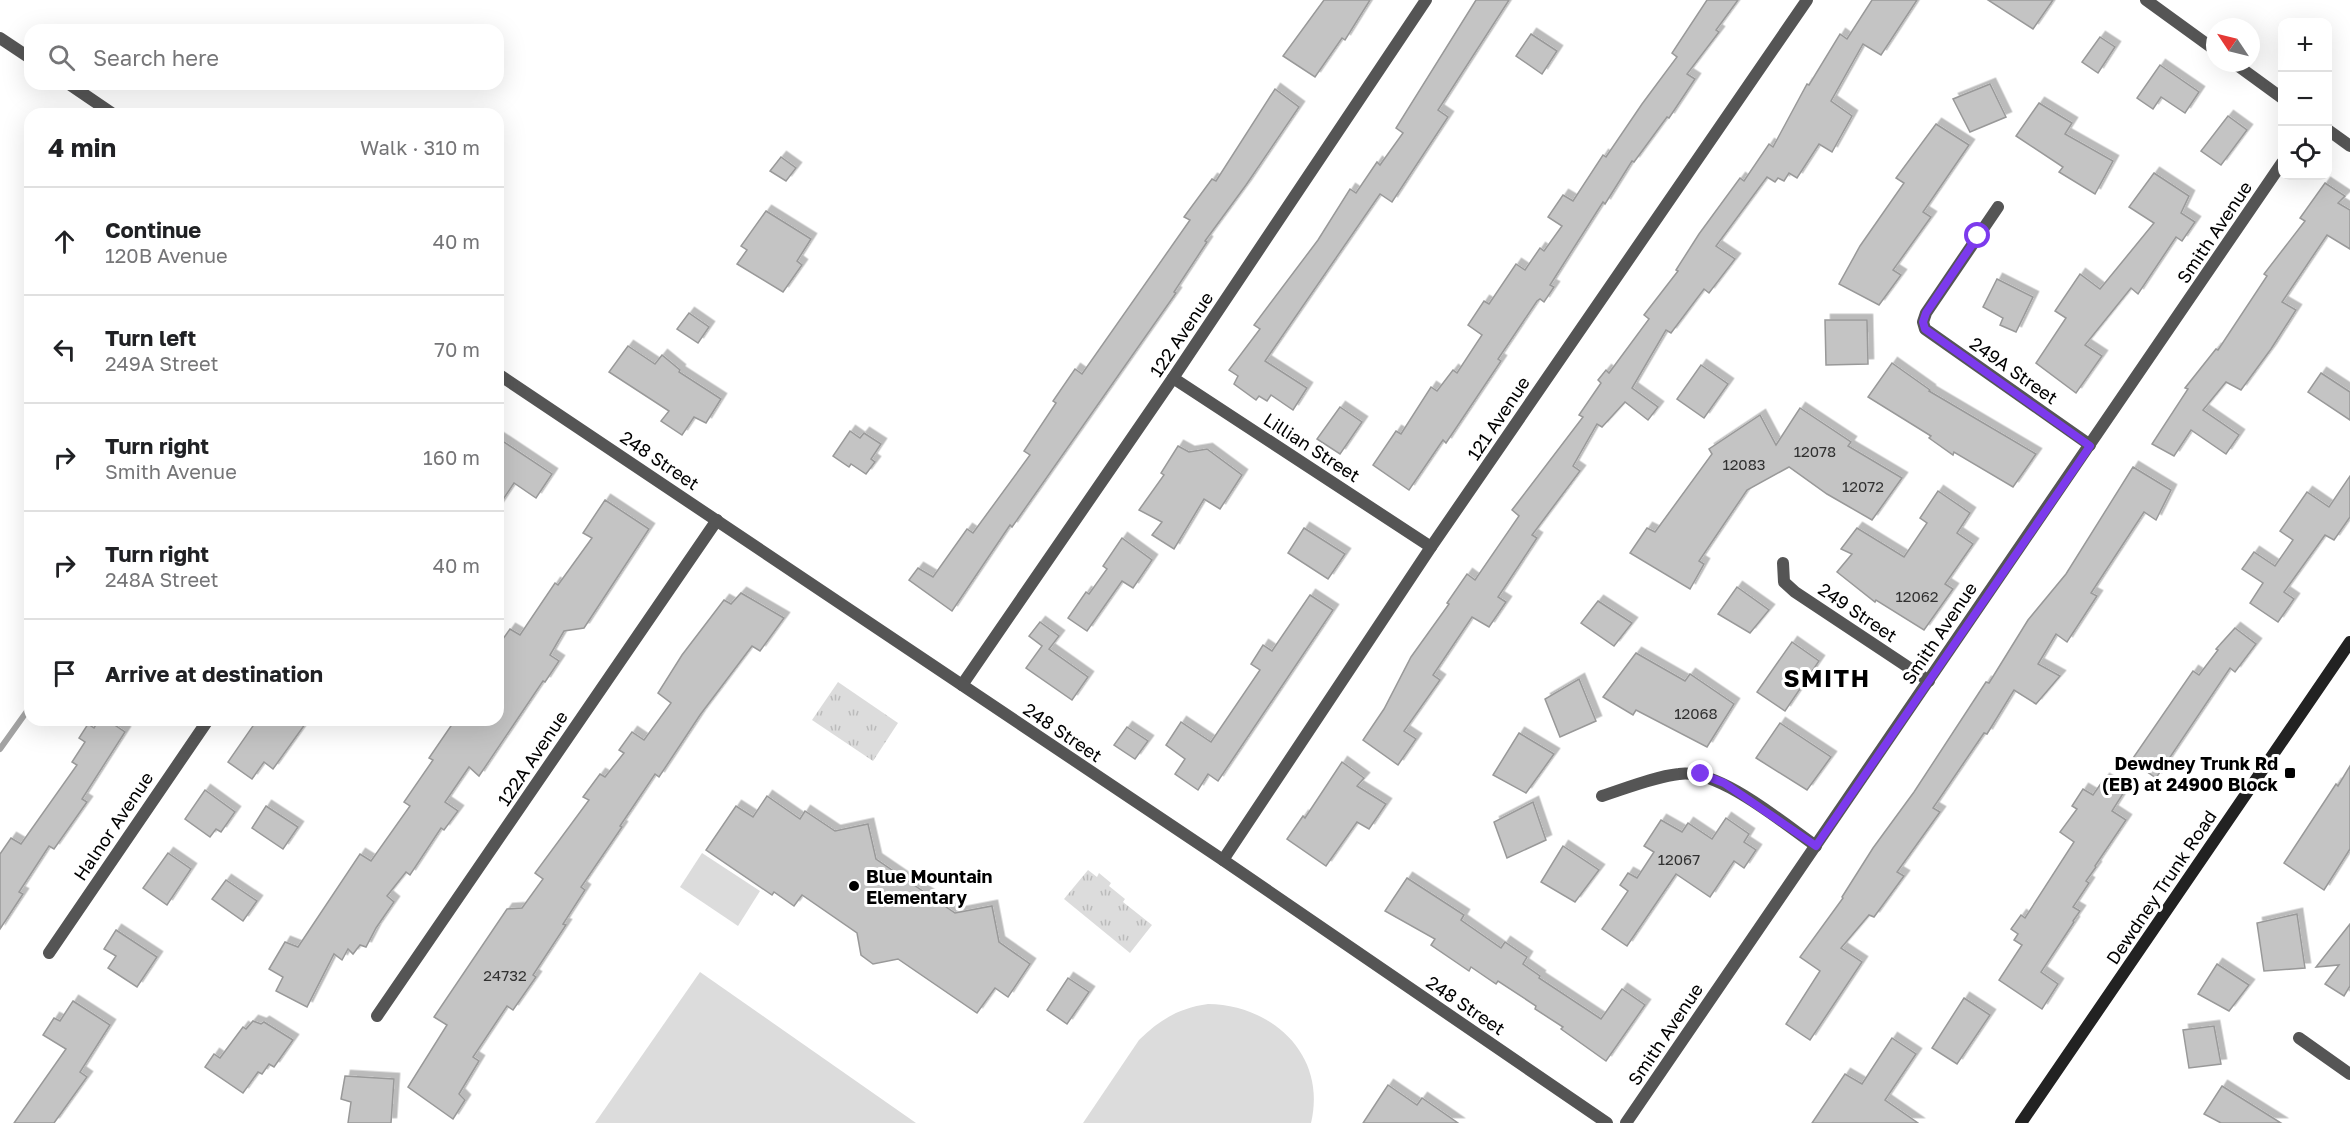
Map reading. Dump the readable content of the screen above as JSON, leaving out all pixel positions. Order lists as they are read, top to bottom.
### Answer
{
  "streets": {
    "main road": ["Dewdney Trunk Road"],
    "street": [
      "Smith Avenue",
      "122 Avenue",
      "249A Street",
      "121 Avenue",
      "Lillian Street",
      "248 Street",
      "249 Street",
      "122A Avenue",
      "Halnor Avenue"
    ]
  },
  "crossings": [
    ["Smith Avenue", "249A Street"],
    ["Smith Avenue", "249 Street"],
    ["122 Avenue", "Lillian Street"],
    ["122 Avenue", "248 Street"],
    ["121 Avenue", "Lillian Street"],
    ["121 Avenue", "248 Street"],
    ["248 Street", "122A Avenue"]
  ],
  "districts": ["SMITH"],
  "places": {
    "transit": ["Dewdney Trunk Rd (EB) at 24900 Block"],
    "other": ["Blue Mountain Elementary"]
  },
  "house_numbers": [
    "12078",
    "12083",
    "12072",
    "12062",
    "12068",
    "12067",
    "24732"
  ],
  "north": "top left",
  "page": {
    "map_buttons": ["+", "−"],
    "search": "Search here",
    "heading": ["4 min", "Walk · 310 m"],
    "list": [
      ["Continue", "120B Avenue", "40 m"],
      ["Turn left", "249A Street", "70 m"],
      ["Turn right", "Smith Avenue", "160 m"],
      ["Turn right", "248A Street", "40 m"],
      "Arrive at destination"
    ]
  }
}
